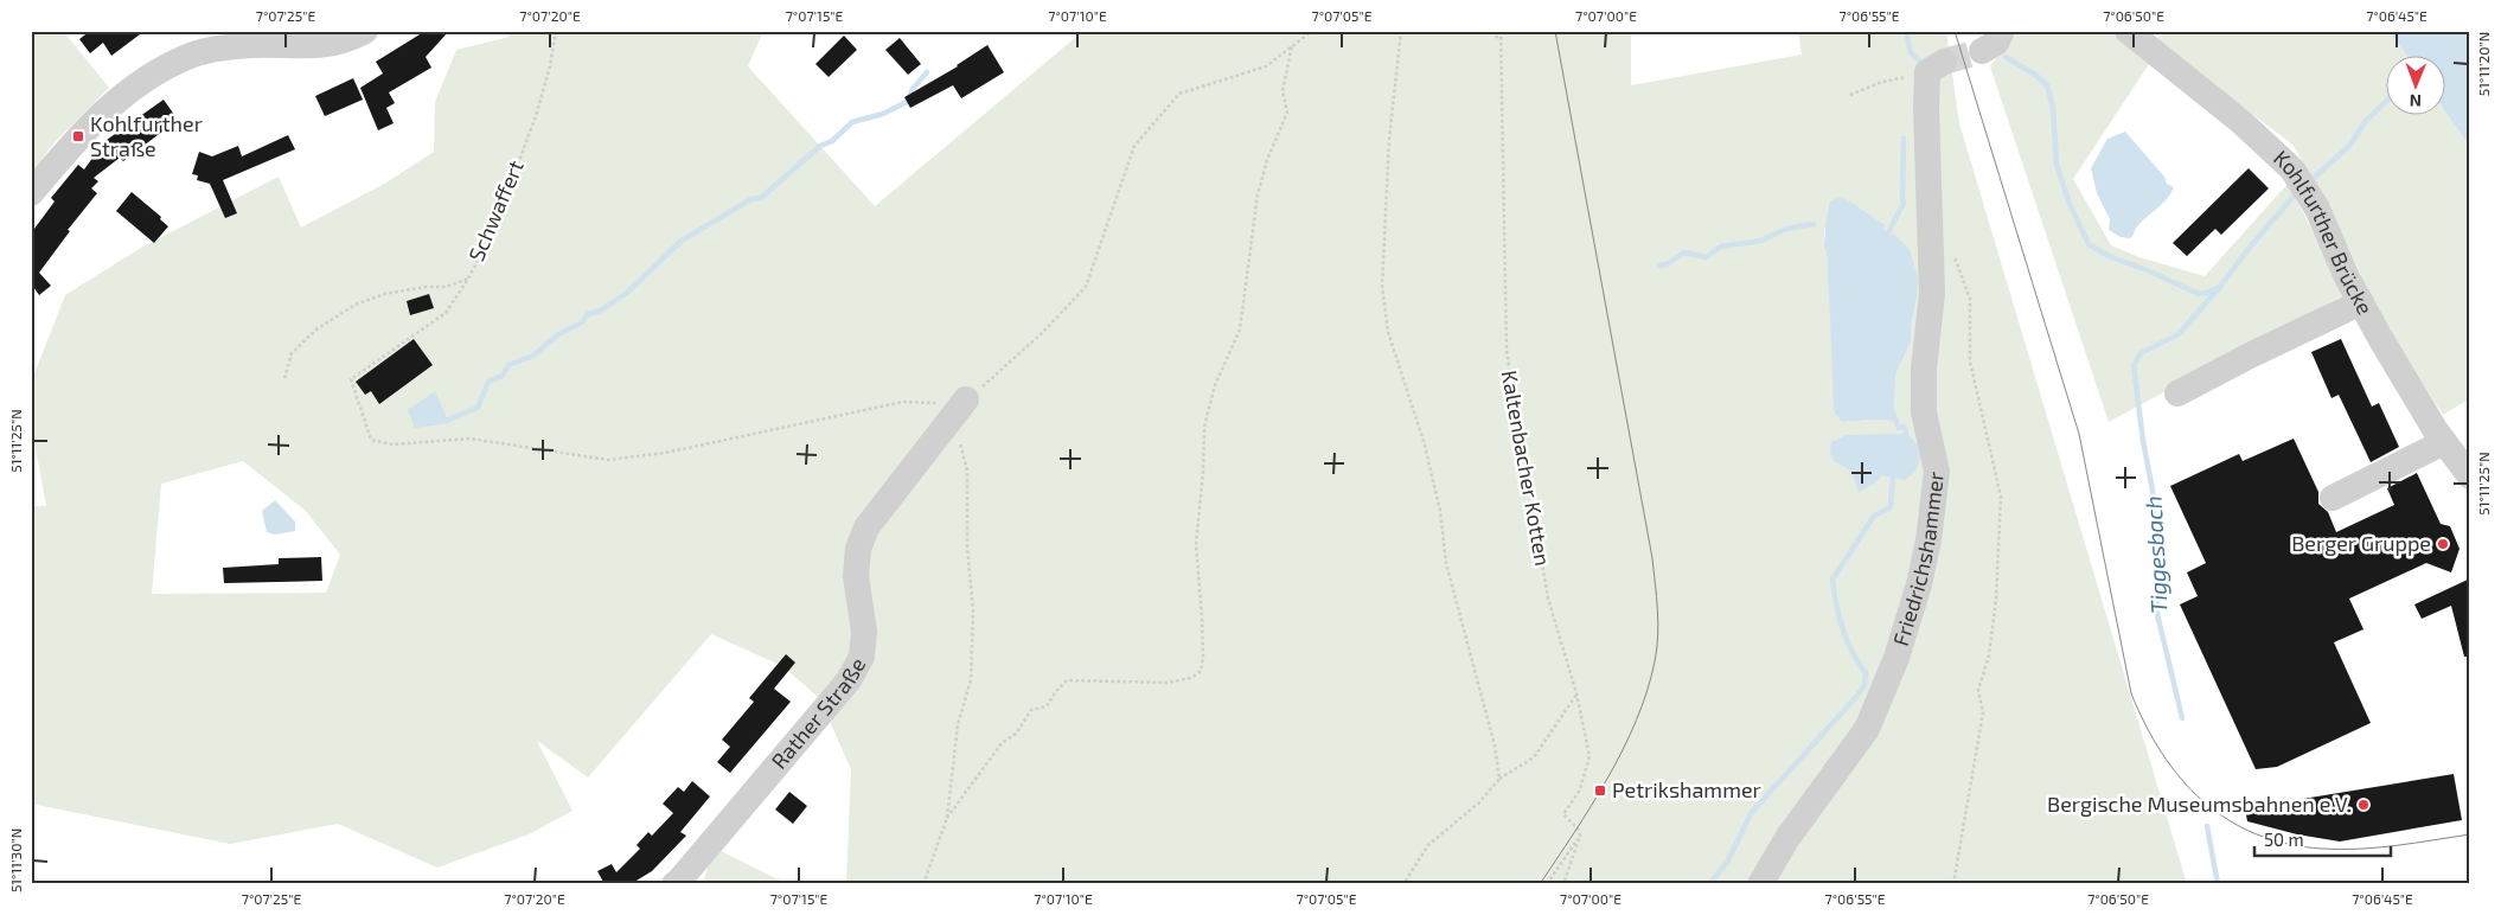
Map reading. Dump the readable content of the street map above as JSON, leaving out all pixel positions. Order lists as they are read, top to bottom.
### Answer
{
  "streets": {
    "street": ["Kohlfurther Brücke", "Friedrichshammer", "Rather Straße"],
    "path": ["Schwaffert", "Kaltenbacher Kotten"]
  },
  "water": ["Tiggesbach"],
  "places": {
    "transit": ["Kohlfurther Straße", "Petrikshammer"],
    "other": ["Berger Gruppe", "Bergische Museumsbahnen e.V."]
  },
  "scale_bar": "50 m",
  "north": "bottom",
  "coordinates": [
    "7°07'25\"E",
    "7°07'20\"E",
    "7°07'15\"E",
    "7°07'10\"E",
    "7°07'05\"E",
    "7°07'00\"E",
    "7°06'55\"E",
    "7°06'50\"E",
    "7°06'45\"E",
    "51°11'20\"N",
    "51°11'25\"N",
    "51°11'30\"N"
  ]
}
